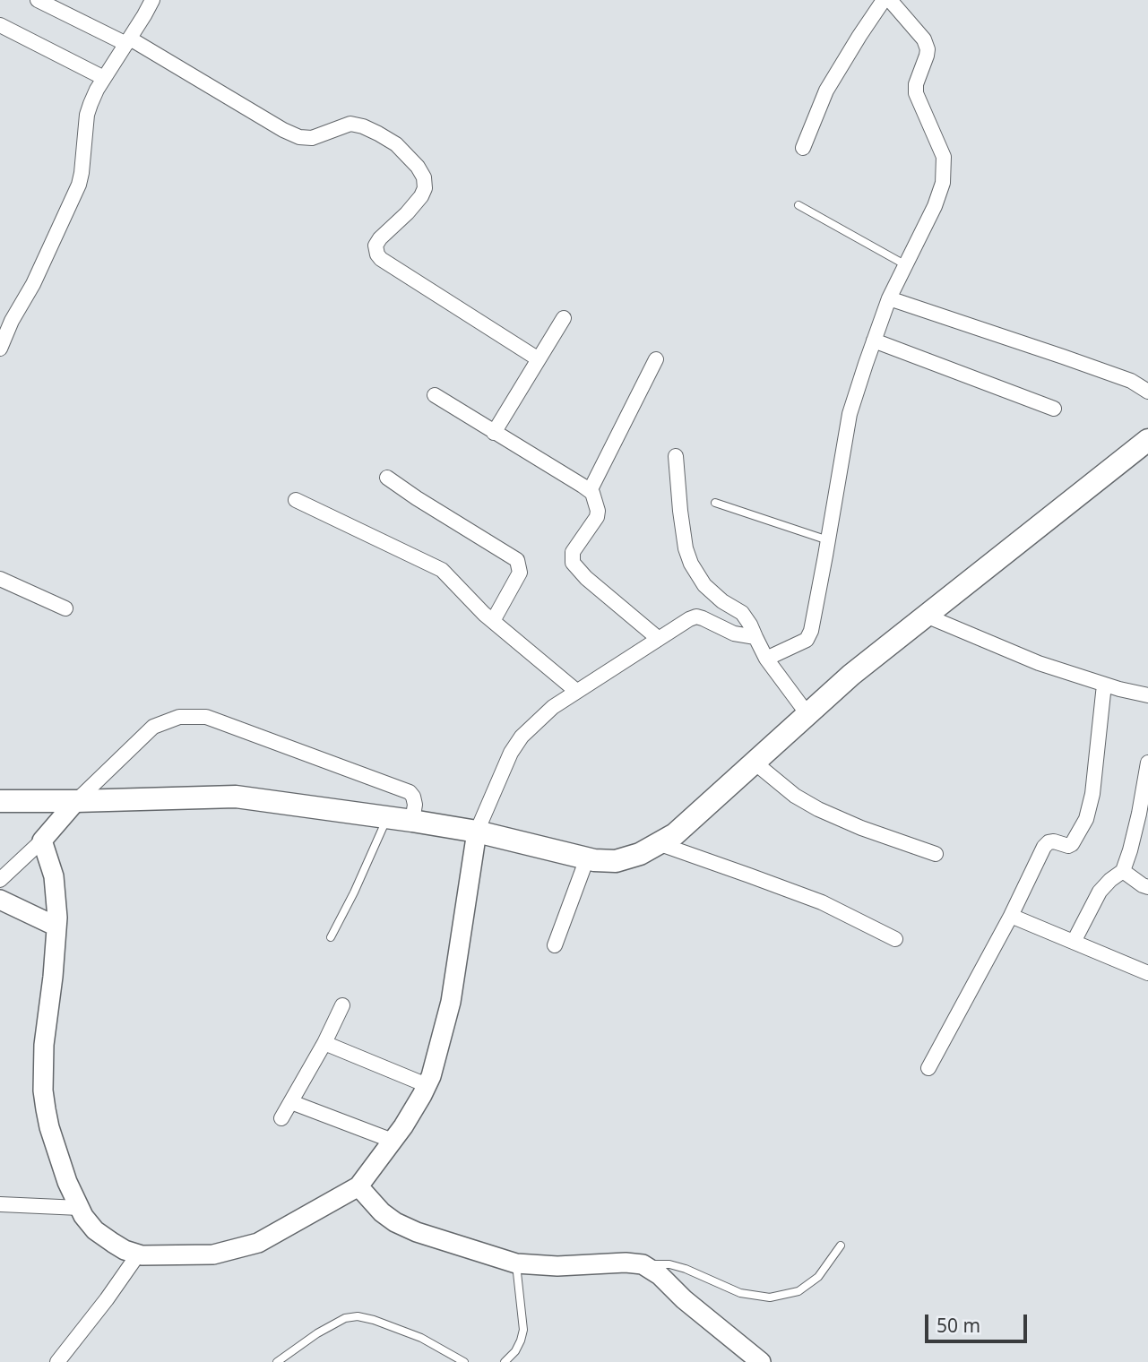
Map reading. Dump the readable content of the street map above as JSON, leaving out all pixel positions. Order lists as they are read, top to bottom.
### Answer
{
  "scale_bar": "50 m"
}
